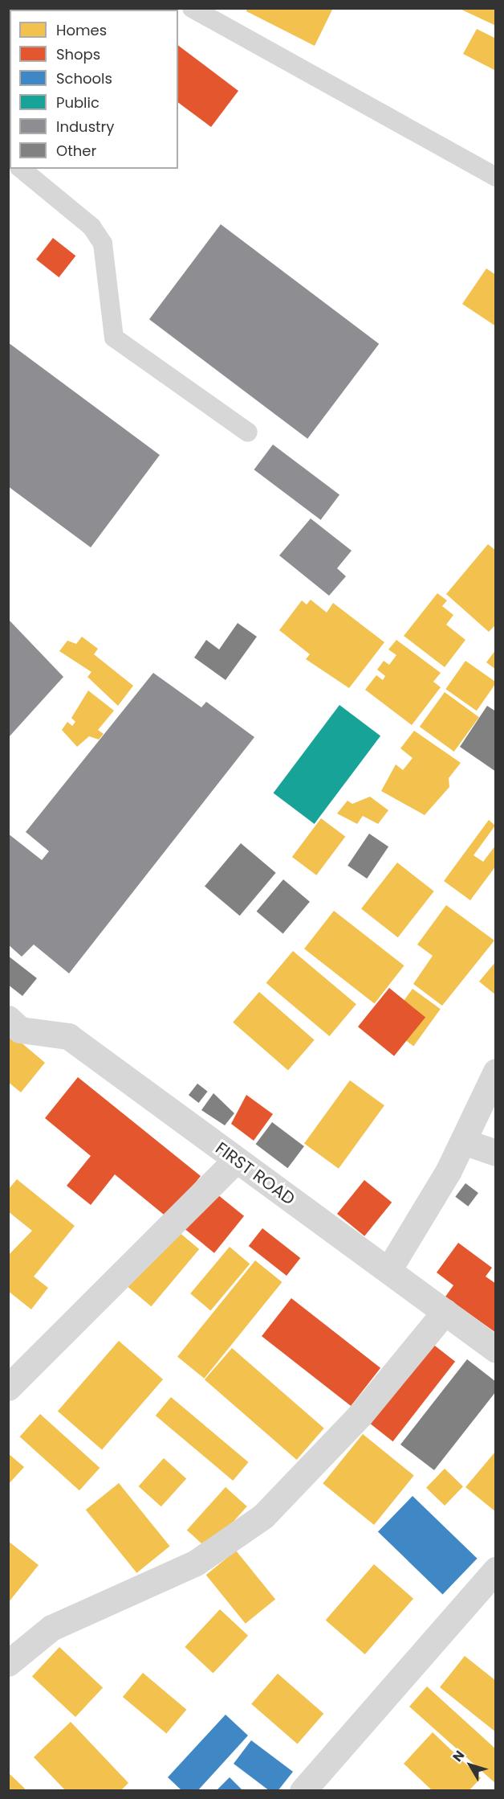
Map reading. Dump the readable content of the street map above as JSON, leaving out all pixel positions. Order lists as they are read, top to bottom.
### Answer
{
  "streets": {
    "street": ["FIRST ROAD"]
  },
  "legend": [
    "Homes",
    "Shops",
    "Schools",
    "Public",
    "Industry",
    "Other"
  ],
  "north": "top left"
}
